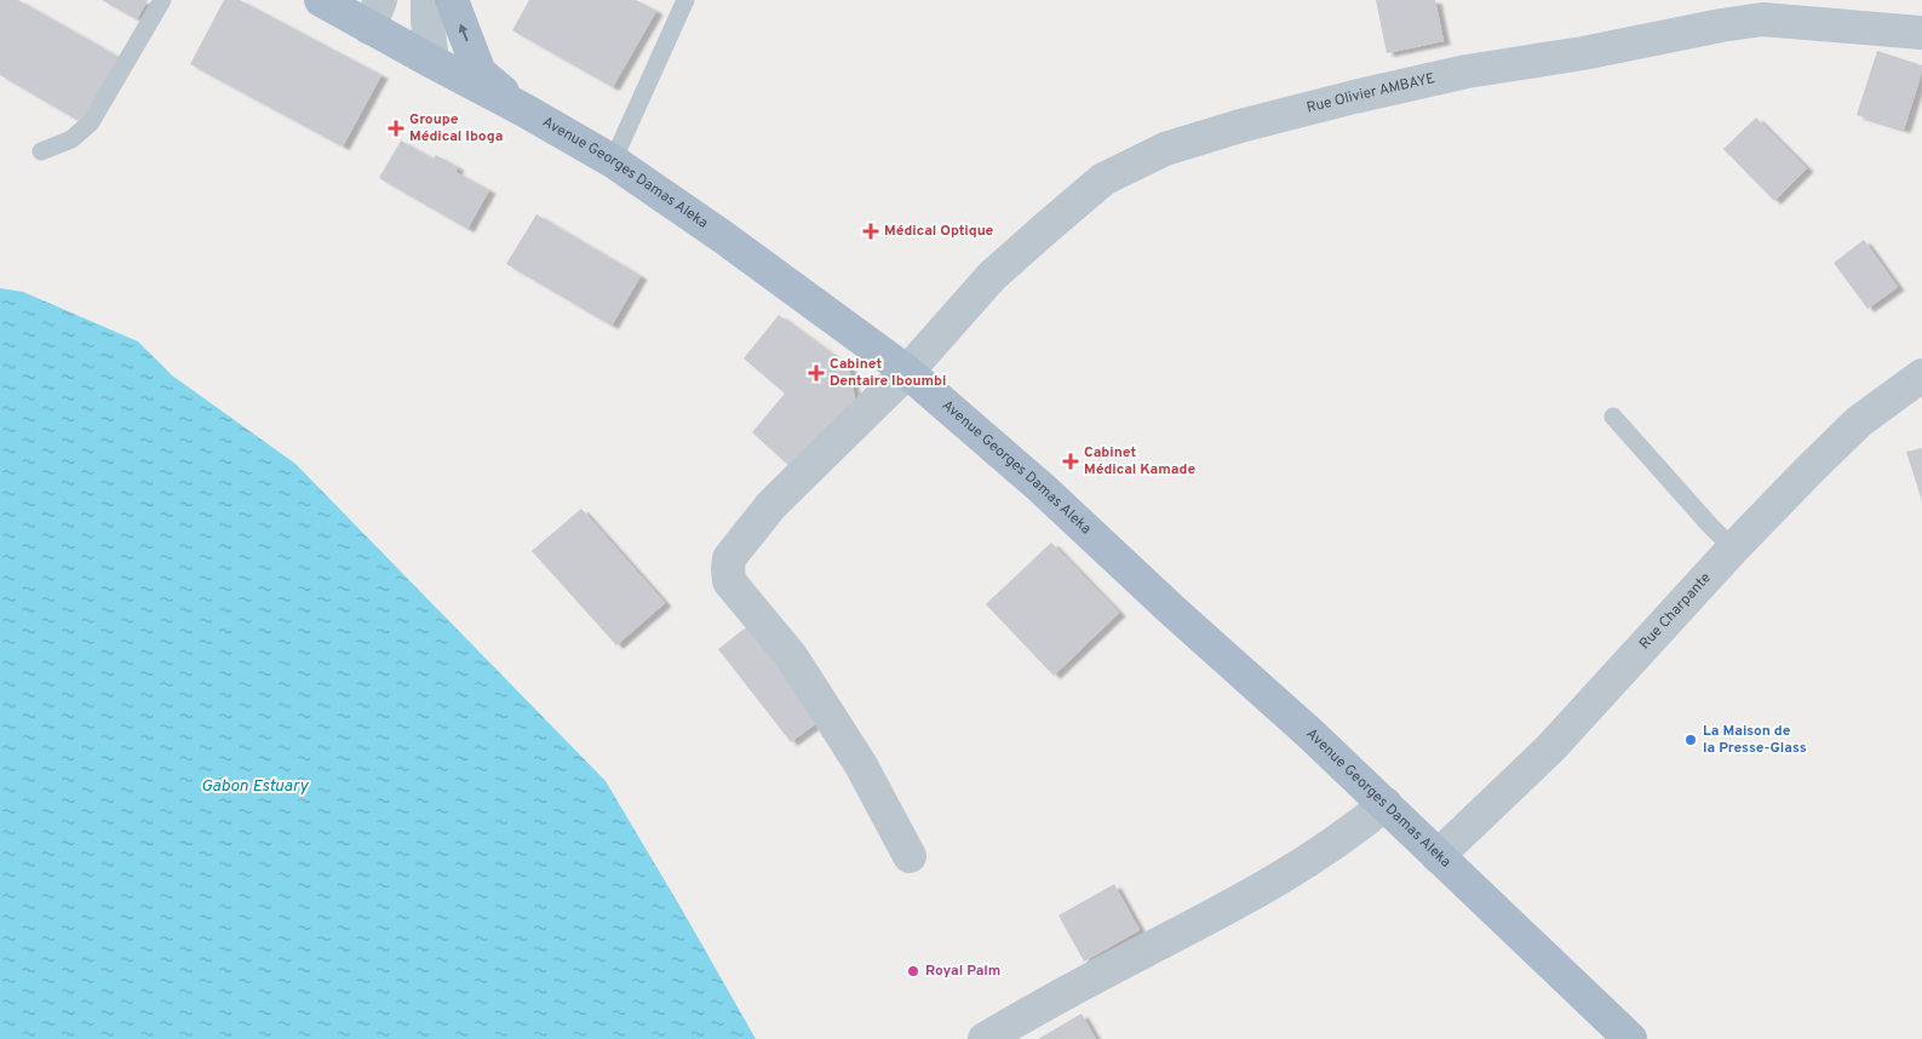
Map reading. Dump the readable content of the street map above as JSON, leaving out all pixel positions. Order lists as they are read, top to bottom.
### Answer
{
  "streets": {
    "main road": ["Avenue Georges Damas Aleka"],
    "street": ["Rue Olivier AMBAYE", "Rue Charpante"]
  },
  "crossings": [
    ["Rue Olivier AMBAYE", "Avenue Georges Damas Aleka"],
    ["Avenue Georges Damas Aleka", "Rue Charpante"]
  ],
  "water": ["Gabon Estuary"],
  "places": {
    "health": [
      "Groupe Médical Iboga",
      "Médical Optique",
      "Cabinet Dentaire Iboumbi",
      "Cabinet Médical Kamade"
    ],
    "other": ["La Maison de la Presse-Glass", "Royal Palm"]
  }
}
